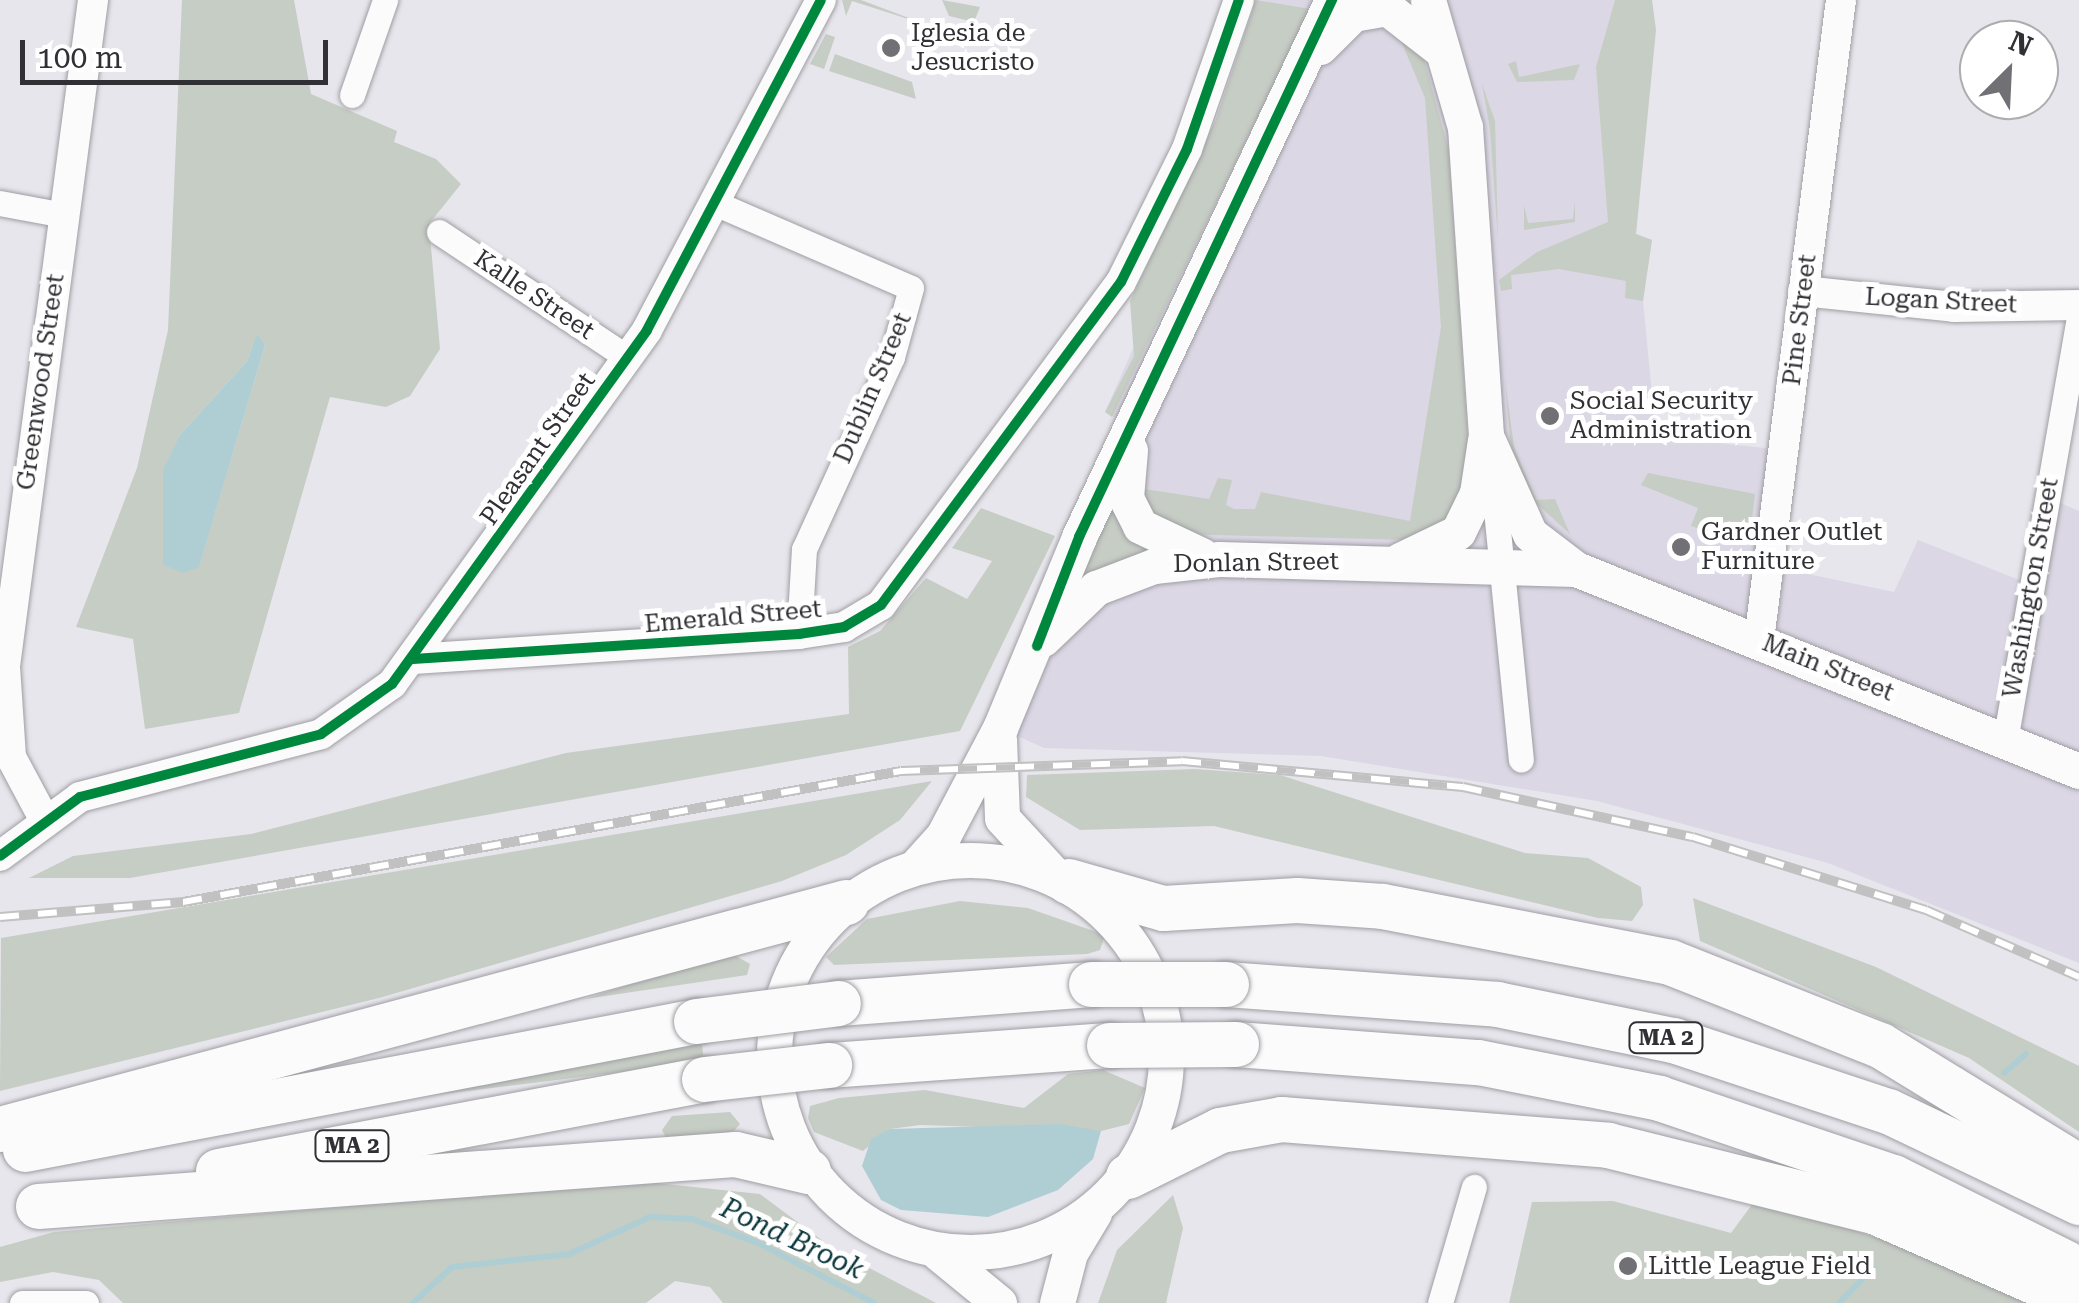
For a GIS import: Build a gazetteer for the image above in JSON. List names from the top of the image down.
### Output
{
  "streets": {
    "highway": ["MA 2"],
    "main road": ["Donlan Street", "Main Street"],
    "street": [
      "Kalle Street",
      "Logan Street",
      "Pine Street",
      "Greenwood Street",
      "Dublin Street",
      "Pleasant Street",
      "Washington Street",
      "Emerald Street"
    ]
  },
  "crossings": [
    ["Kalle Street", "Pleasant Street"],
    ["Logan Street", "Pine Street"],
    ["Pine Street", "Main Street"],
    ["Greenwood Street", "Pleasant Street"],
    ["Dublin Street", "Pleasant Street"],
    ["Dublin Street", "Emerald Street"],
    ["Pleasant Street", "Emerald Street"],
    ["Donlan Street", "Main Street"],
    ["Washington Street", "Main Street"]
  ],
  "water": ["Pond Brook"],
  "places": [
    "Iglesia de Jesucristo",
    "Social Security Administration",
    "Gardner Outlet Furniture",
    "Little League Field"
  ],
  "scale_bar": "100 m",
  "north": "top right"
}
